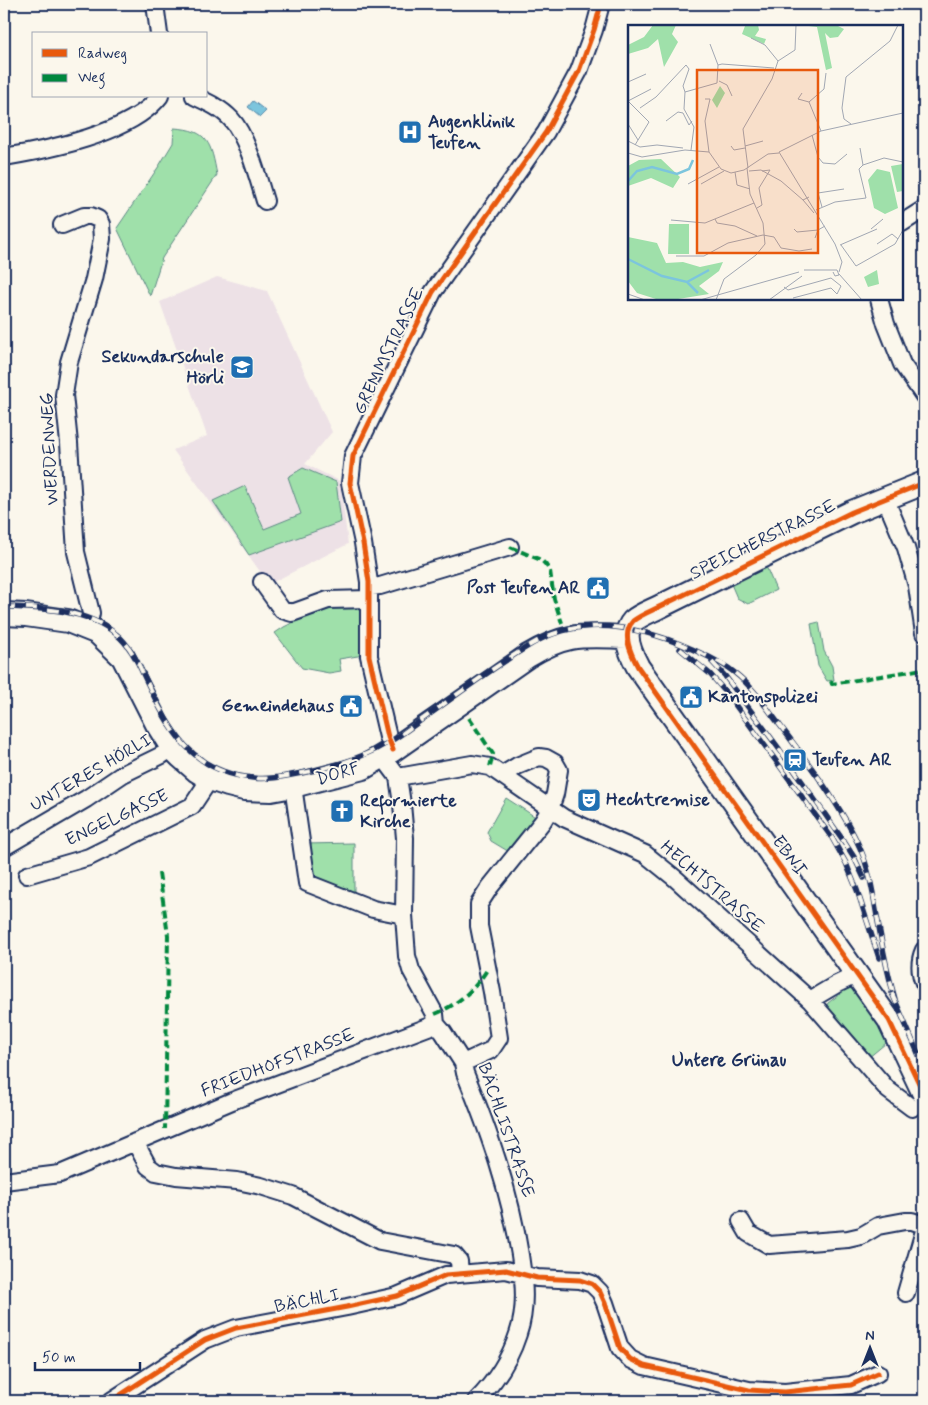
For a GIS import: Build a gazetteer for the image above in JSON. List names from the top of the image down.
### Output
{
  "streets": {
    "main road": ["SPEICHERSTRASSE", "DORF", "EBNI"],
    "street": [
      "GREMMSTRASSE",
      "WERDENWEG",
      "UNTERES HÖRLI",
      "ENGELGASSE",
      "HECHTSTRASSE",
      "FRIEDHOFSTRASSE",
      "BÄCHLISTRASSE",
      "BÄCHLI"
    ]
  },
  "crossings": [
    ["GREMMSTRASSE", "DORF"],
    ["GREMMSTRASSE", "BÄCHLISTRASSE"],
    ["WERDENWEG", "DORF"],
    ["SPEICHERSTRASSE", "DORF"],
    ["SPEICHERSTRASSE", "EBNI"],
    ["UNTERES HÖRLI", "DORF"],
    ["DORF", "ENGELGASSE"],
    ["DORF", "EBNI"],
    ["DORF", "BÄCHLISTRASSE"],
    ["EBNI", "HECHTSTRASSE"],
    ["HECHTSTRASSE", "BÄCHLISTRASSE"],
    ["FRIEDHOFSTRASSE", "BÄCHLISTRASSE"],
    ["BÄCHLISTRASSE", "BÄCHLI"]
  ],
  "districts": ["Untere Grünau"],
  "places": {
    "hospital": ["Augenklinik Teufen"],
    "school or university": ["Sekundarschule Hörli"],
    "public building": ["Post Teufen AR", "Kantonspolizei", "Gemeindehaus"],
    "station": ["Teufen AR"],
    "theatre": ["Hechtremise"],
    "church": ["Reformierte Kirche"]
  },
  "legend": ["Radweg", "Weg"],
  "scale_bar": "50 m",
  "north": "top"
}
